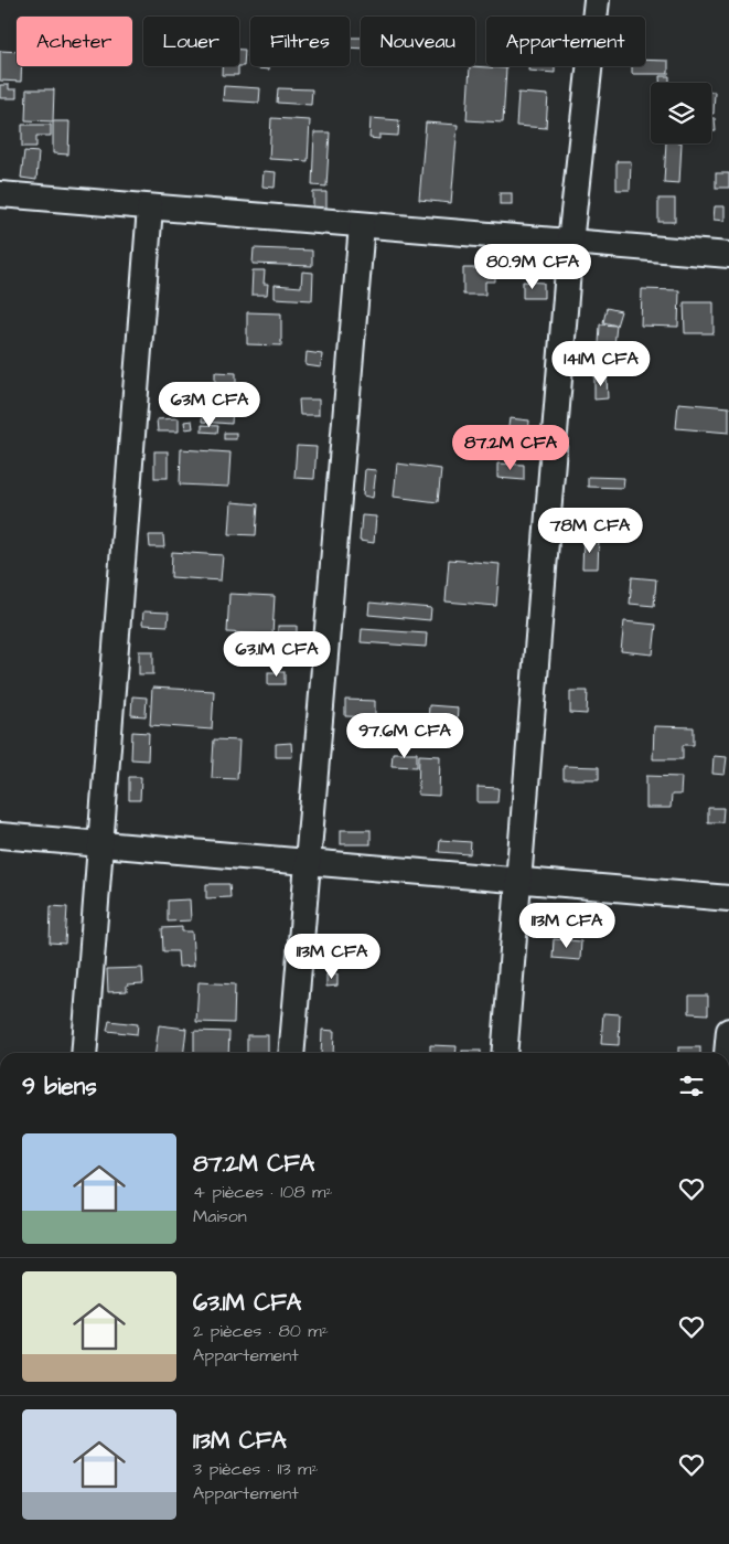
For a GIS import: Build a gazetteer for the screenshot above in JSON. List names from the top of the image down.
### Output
{
  "page": {
    "chip": [
      "Acheter",
      "Louer",
      "Filtres",
      "Nouveau",
      "Appartement"
    ],
    "price": [
      "80.9M CFA",
      "141M CFA",
      "63M CFA",
      "87.2M CFA",
      "78M CFA",
      "63.1M CFA",
      "97.6M CFA",
      "113M CFA",
      "113M CFA"
    ],
    "heading": "9 biens",
    "list": [
      {
        "name": "87.2M CFA",
        "note": "4 pièces · 108 m² · Maison"
      },
      {
        "name": "63.1M CFA",
        "note": "2 pièces · 80 m² · Appartement"
      },
      {
        "name": "113M CFA",
        "note": "3 pièces · 113 m² · Appartement"
      }
    ]
  }
}
